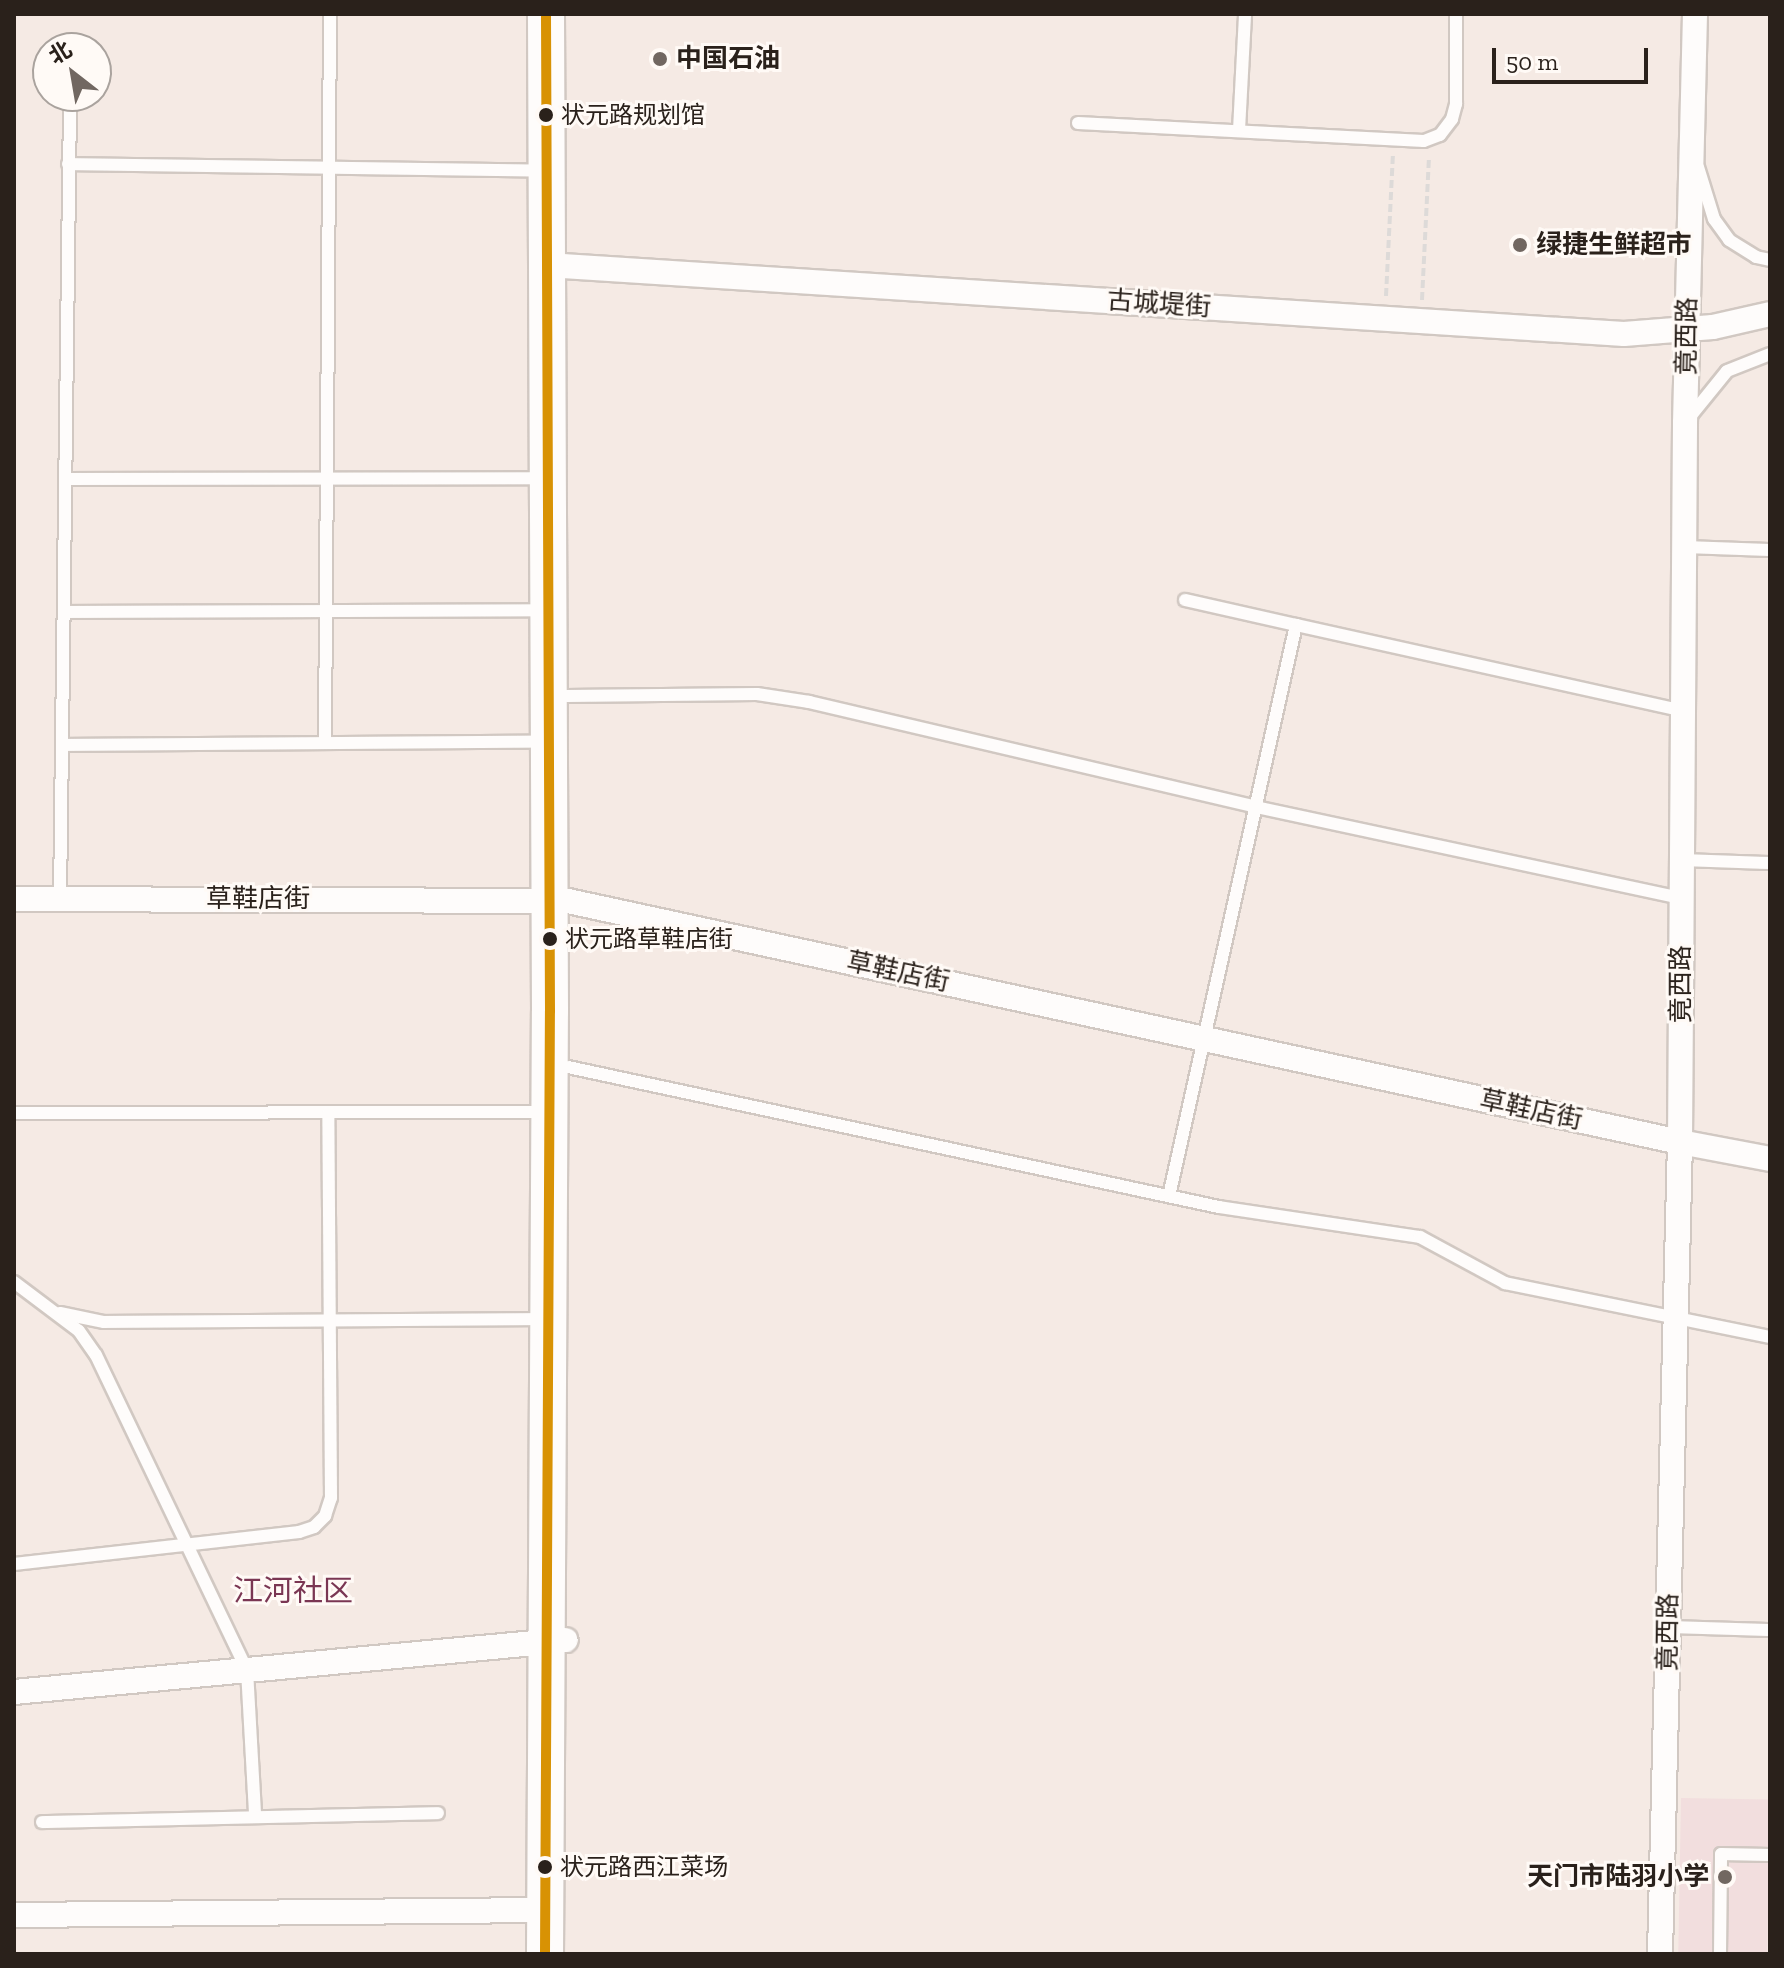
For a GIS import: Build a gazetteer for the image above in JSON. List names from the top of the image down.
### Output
{
  "streets": {
    "street": ["古城堤街", "竟西路", "草鞋店街"]
  },
  "crossings": [
    ["古城堤街", "竟西路"],
    ["竟西路", "草鞋店街"]
  ],
  "districts": ["江河社区"],
  "places": [
    "中国石油",
    "状元路规划馆",
    "绿捷生鲜超市",
    "状元路草鞋店街",
    "状元路西江菜场",
    "天门市陆羽小学"
  ],
  "scale_bar": "50 m",
  "north": "top left"
}
